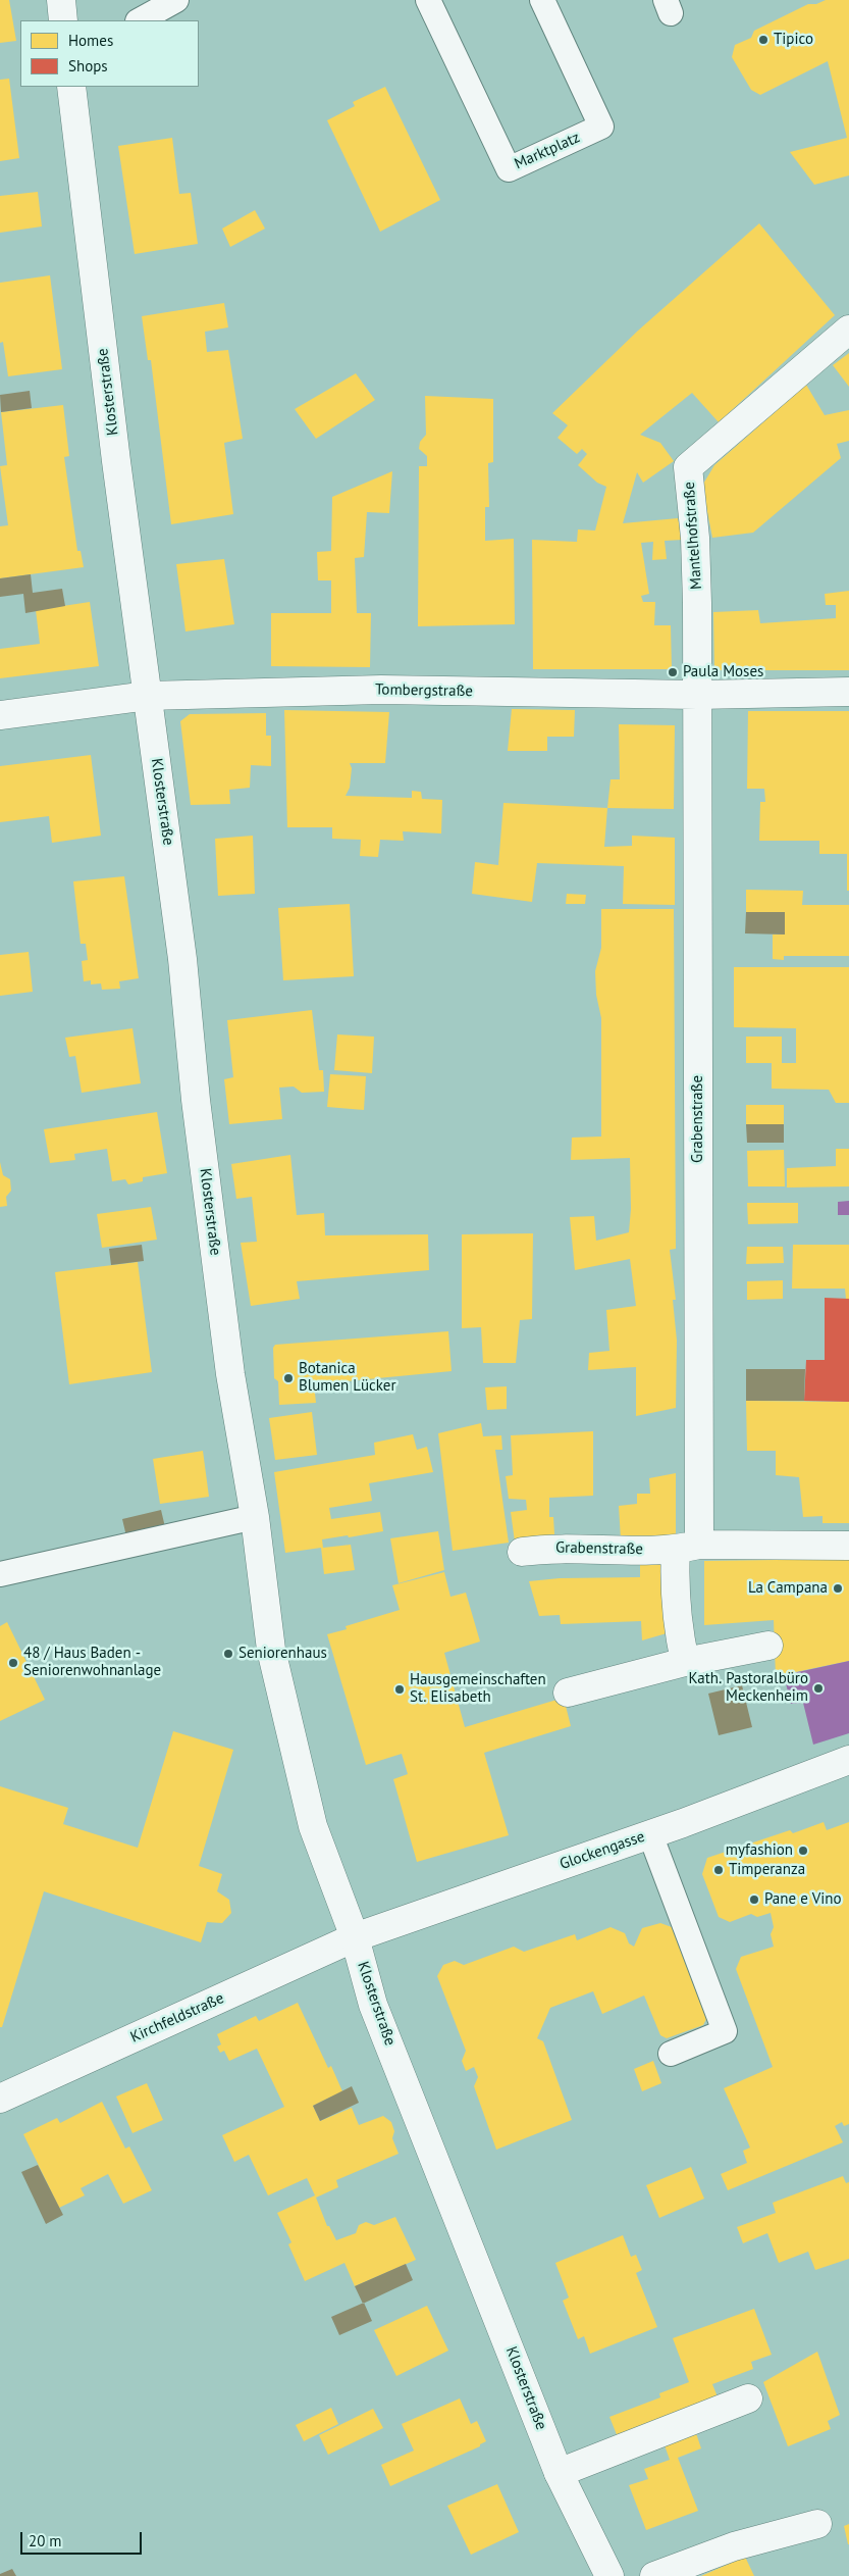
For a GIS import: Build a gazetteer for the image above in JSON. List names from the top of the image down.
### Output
{
  "streets": {
    "street": [
      "Klosterstraße",
      "Mantelhofstraße",
      "Tombergstraße",
      "Grabenstraße",
      "Glockengasse",
      "Kirchfeldstraße"
    ],
    "lane": ["Marktplatz"]
  },
  "crossings": [
    ["Klosterstraße", "Tombergstraße"],
    ["Klosterstraße", "Glockengasse"],
    ["Klosterstraße", "Kirchfeldstraße"],
    ["Mantelhofstraße", "Tombergstraße"],
    ["Mantelhofstraße", "Grabenstraße"],
    ["Tombergstraße", "Grabenstraße"],
    ["Glockengasse", "Kirchfeldstraße"]
  ],
  "places": [
    "Tipico",
    "Paula Moses",
    "Botanica Blumen Lücker",
    "La Campana",
    "Seniorenhaus",
    "48 / Haus Baden - Seniorenwohnanlage",
    "Kath. Pastoralbüro Meckenheim",
    "Hausgemeinschaften St. Elisabeth",
    "myfashion",
    "Timperanza",
    "Pane e Vino"
  ],
  "legend": ["Homes", "Shops"],
  "scale_bar": "20 m"
}
